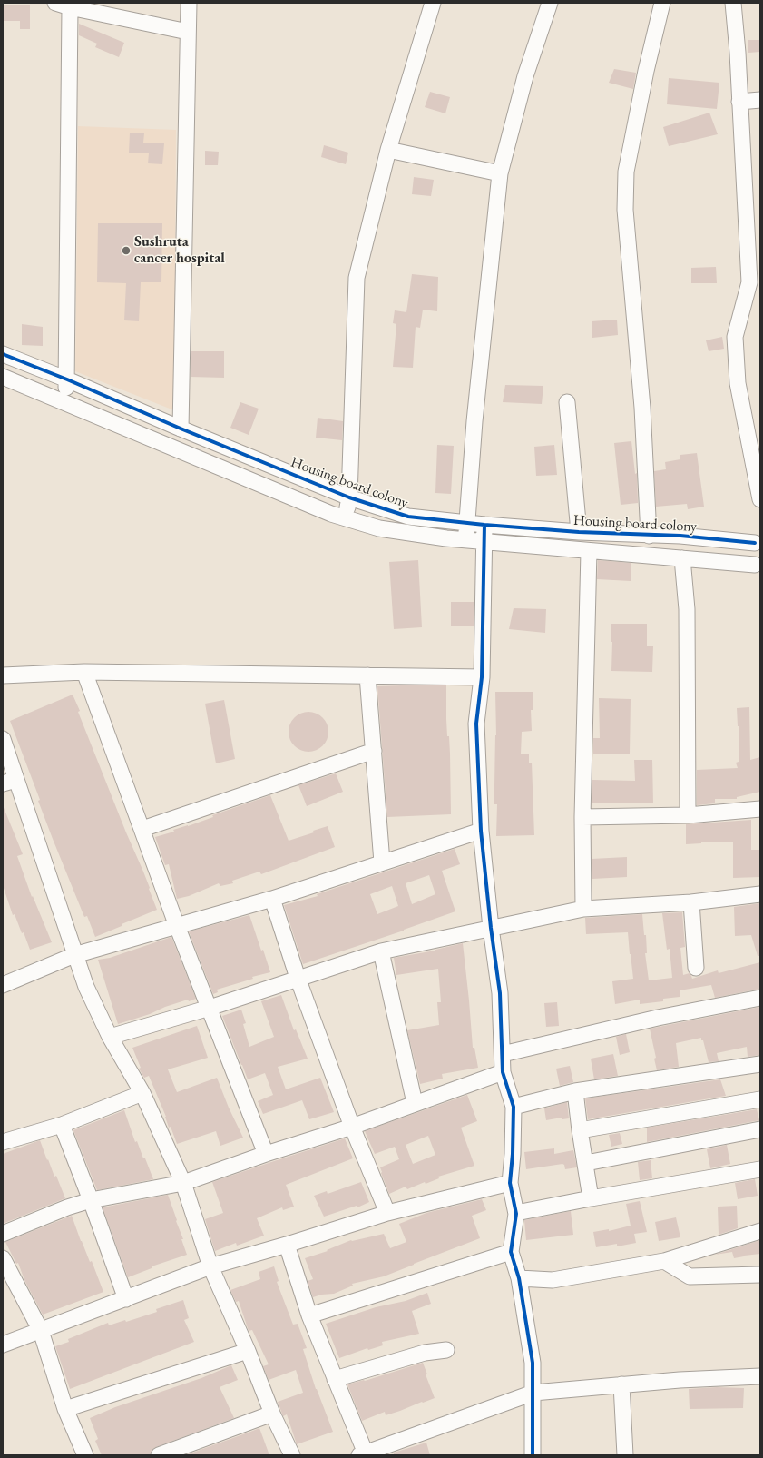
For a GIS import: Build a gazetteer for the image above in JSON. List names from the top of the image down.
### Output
{
  "streets": {
    "street": ["Housing board colony"]
  },
  "places": ["Sushruta cancer hospital"]
}
